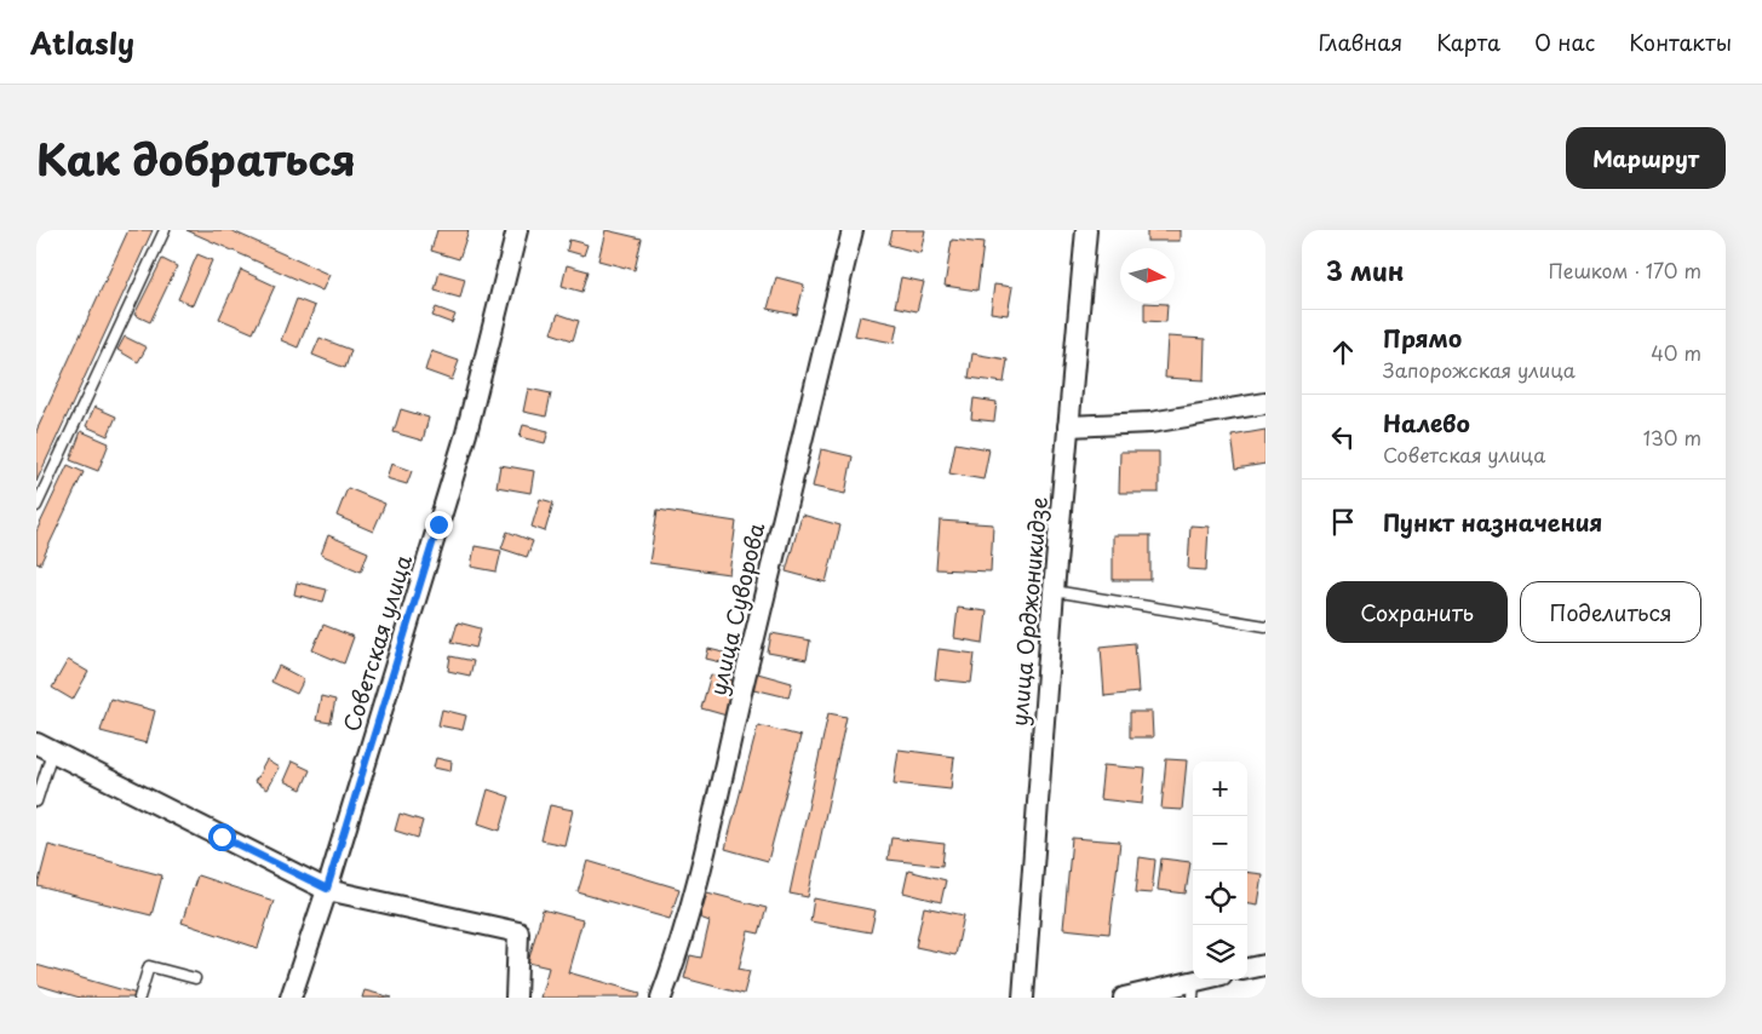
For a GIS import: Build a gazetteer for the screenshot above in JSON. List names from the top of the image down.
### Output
{
  "streets": {
    "street": ["улица Суворова", "улица Орджоникидзе", "Советская улица"]
  },
  "north": "right",
  "page": {
    "header": "Atlasly",
    "nav": [
      "Главная",
      "Карта",
      "О нас",
      "Контакты"
    ],
    "title": "Как добраться",
    "buttons": [
      "Маршрут",
      ["Сохранить", "Поделиться"]
    ],
    "heading": ["3 мин", "Пешком · 170 m"],
    "list": [
      ["Прямо", "Запорожская улица", "40 m"],
      ["Налево", "Советская улица", "130 m"],
      "Пункт назначения"
    ],
    "map_buttons": ["+", "−"]
  }
}
